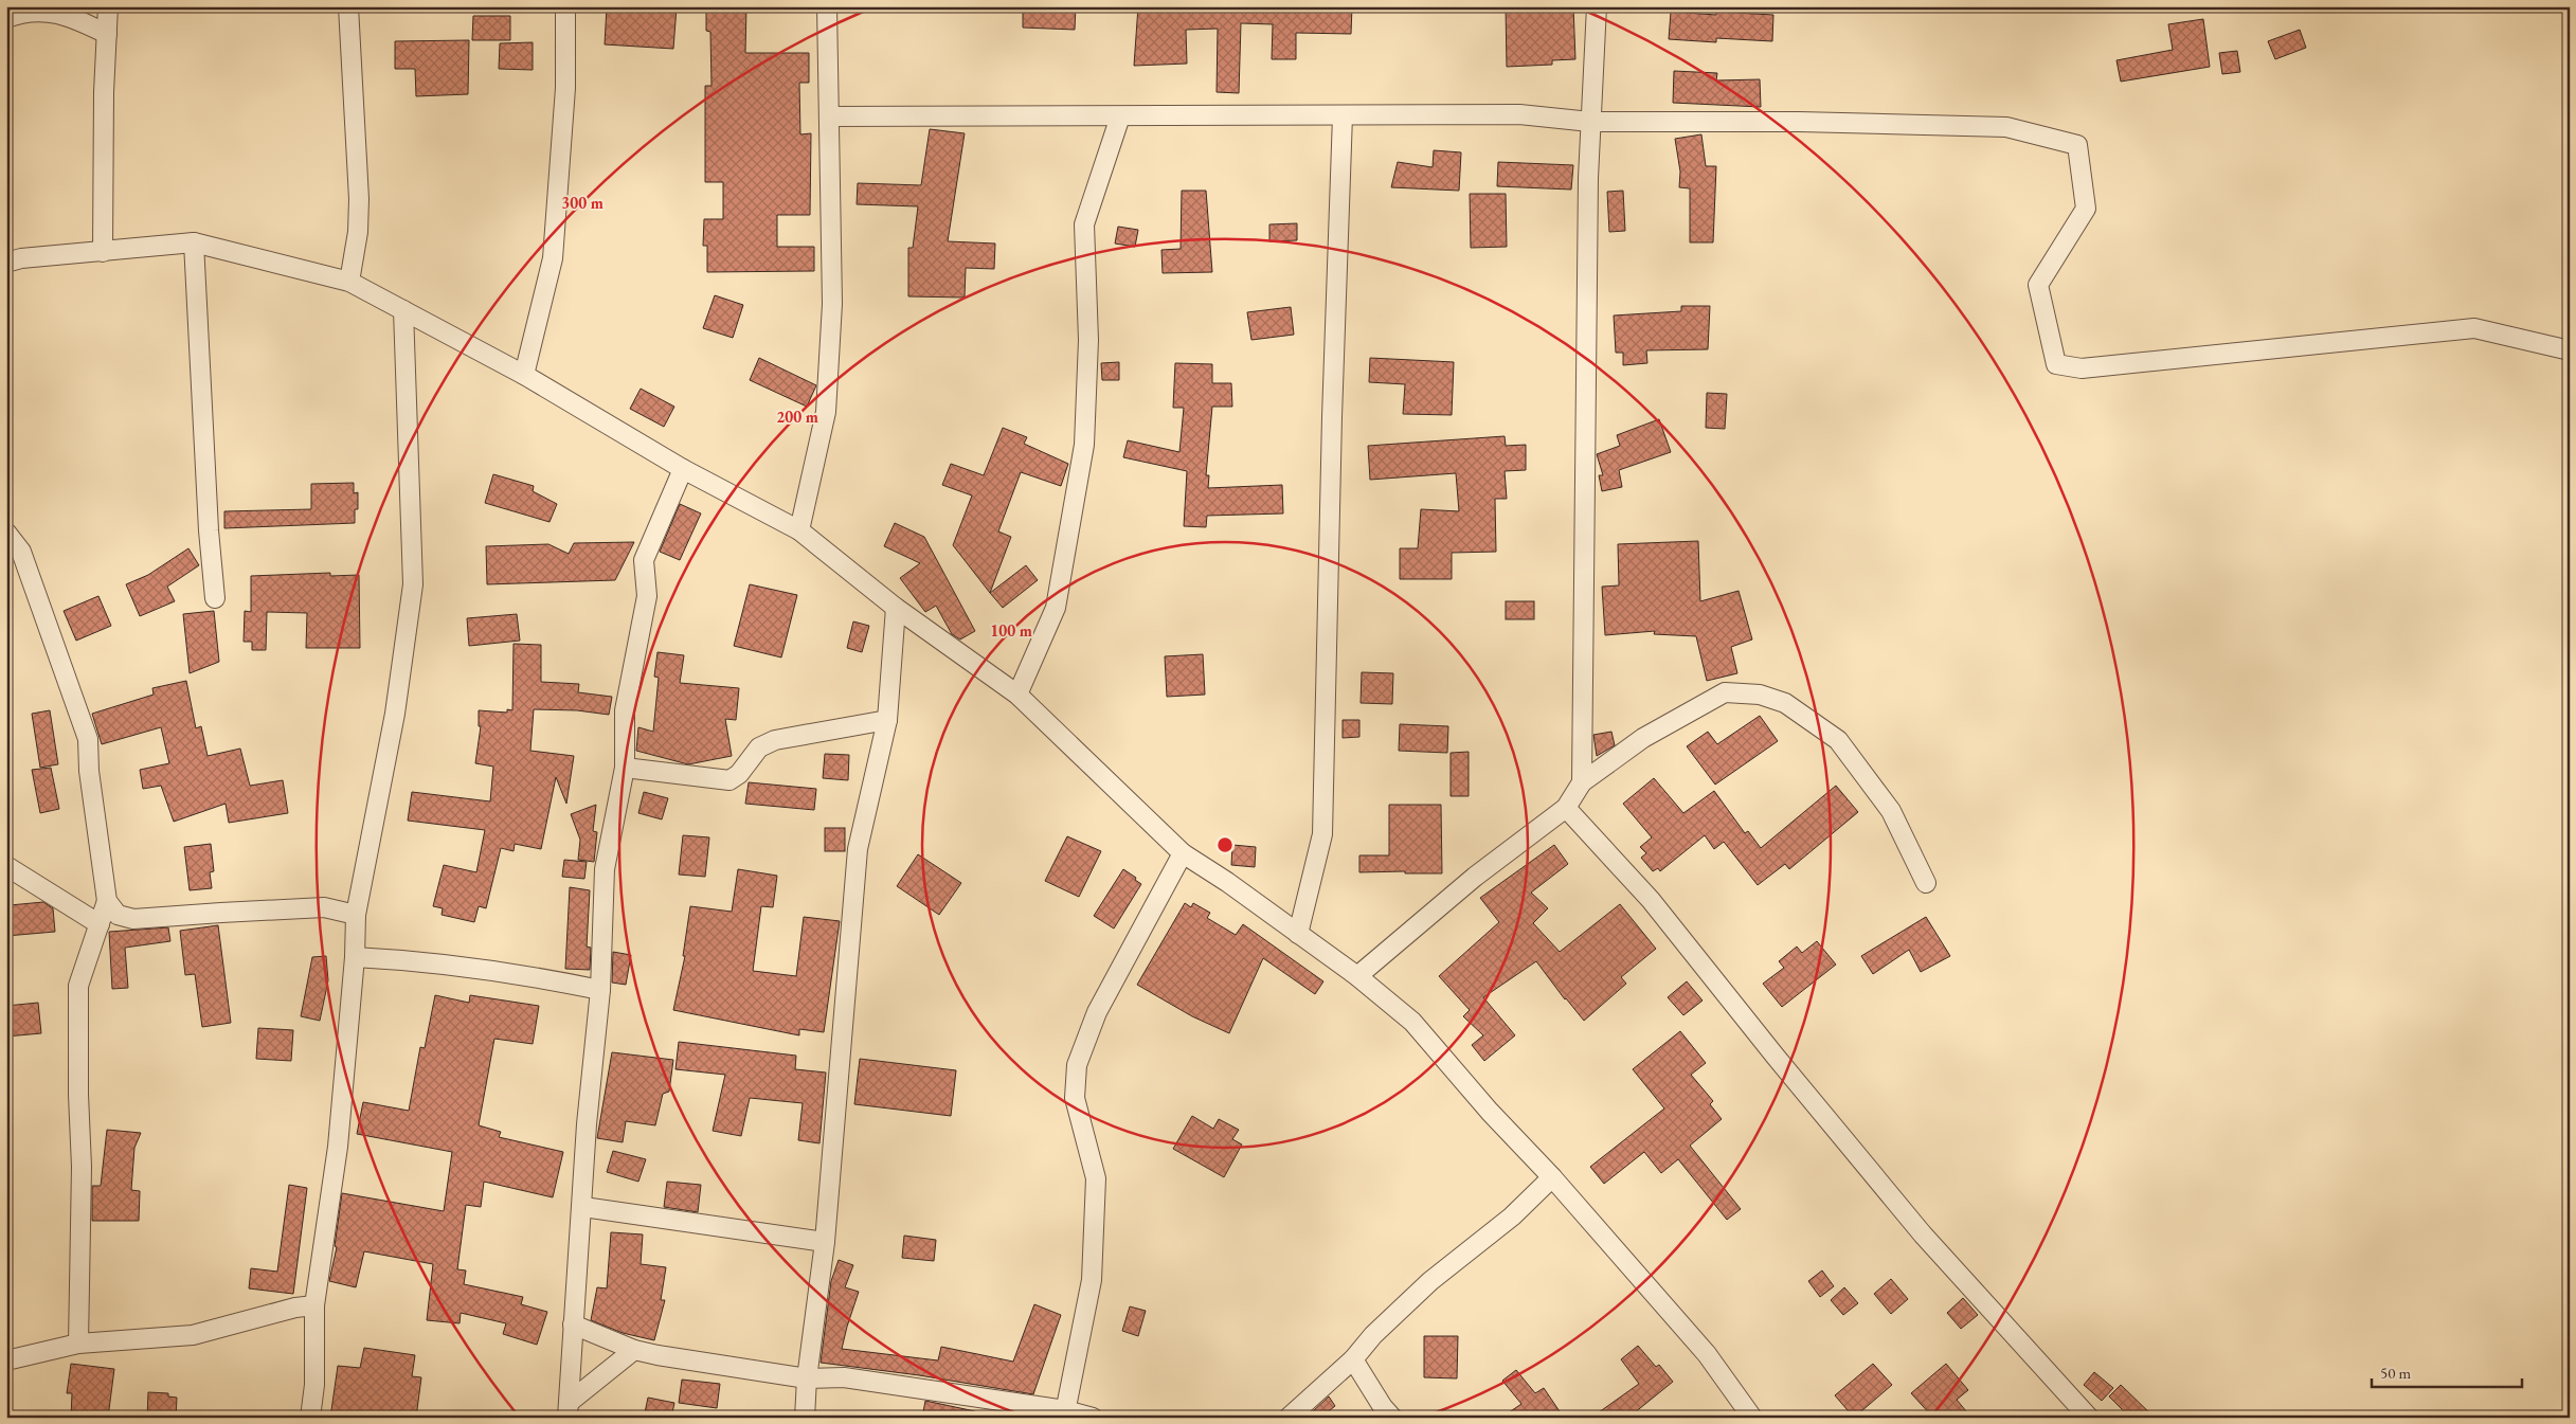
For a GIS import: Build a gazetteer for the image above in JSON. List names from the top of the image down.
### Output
{
  "scale_bar": "50 m",
  "rings": ["300 m", "200 m", "100 m"]
}
